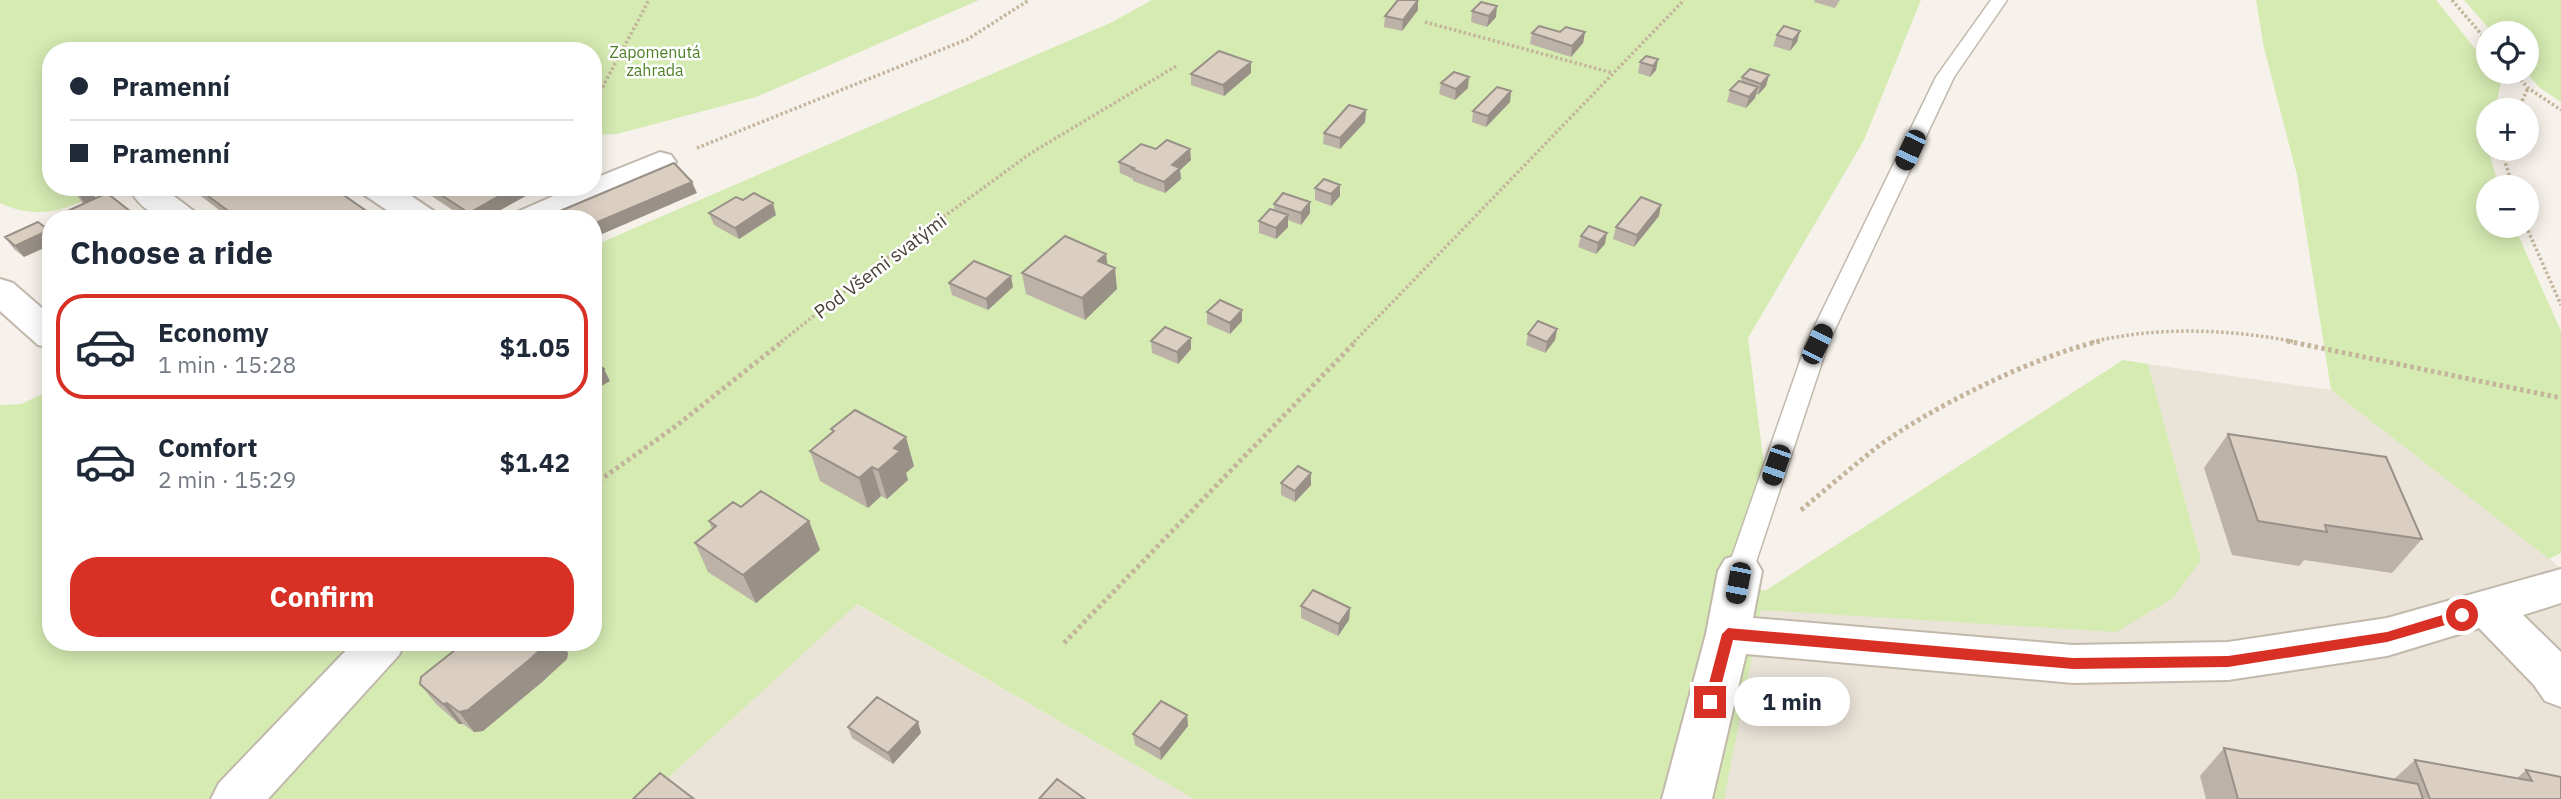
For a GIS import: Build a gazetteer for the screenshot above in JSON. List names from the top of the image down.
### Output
{
  "streets": {
    "path": ["Pod Všemi svatými"]
  },
  "parks": ["Zapomenutá zahrada"],
  "page": {
    "map_buttons": ["+", "−"],
    "banner": ["Pramenní", "Pramenní"],
    "heading": "Choose a ride",
    "list": [
      {
        "name": "Economy",
        "note": "1 min · 15:28",
        "value": "$1.05"
      },
      {
        "name": "Comfort",
        "note": "2 min · 15:29",
        "value": "$1.42"
      }
    ],
    "buttons": "Confirm",
    "bubble": "1 min"
  }
}
